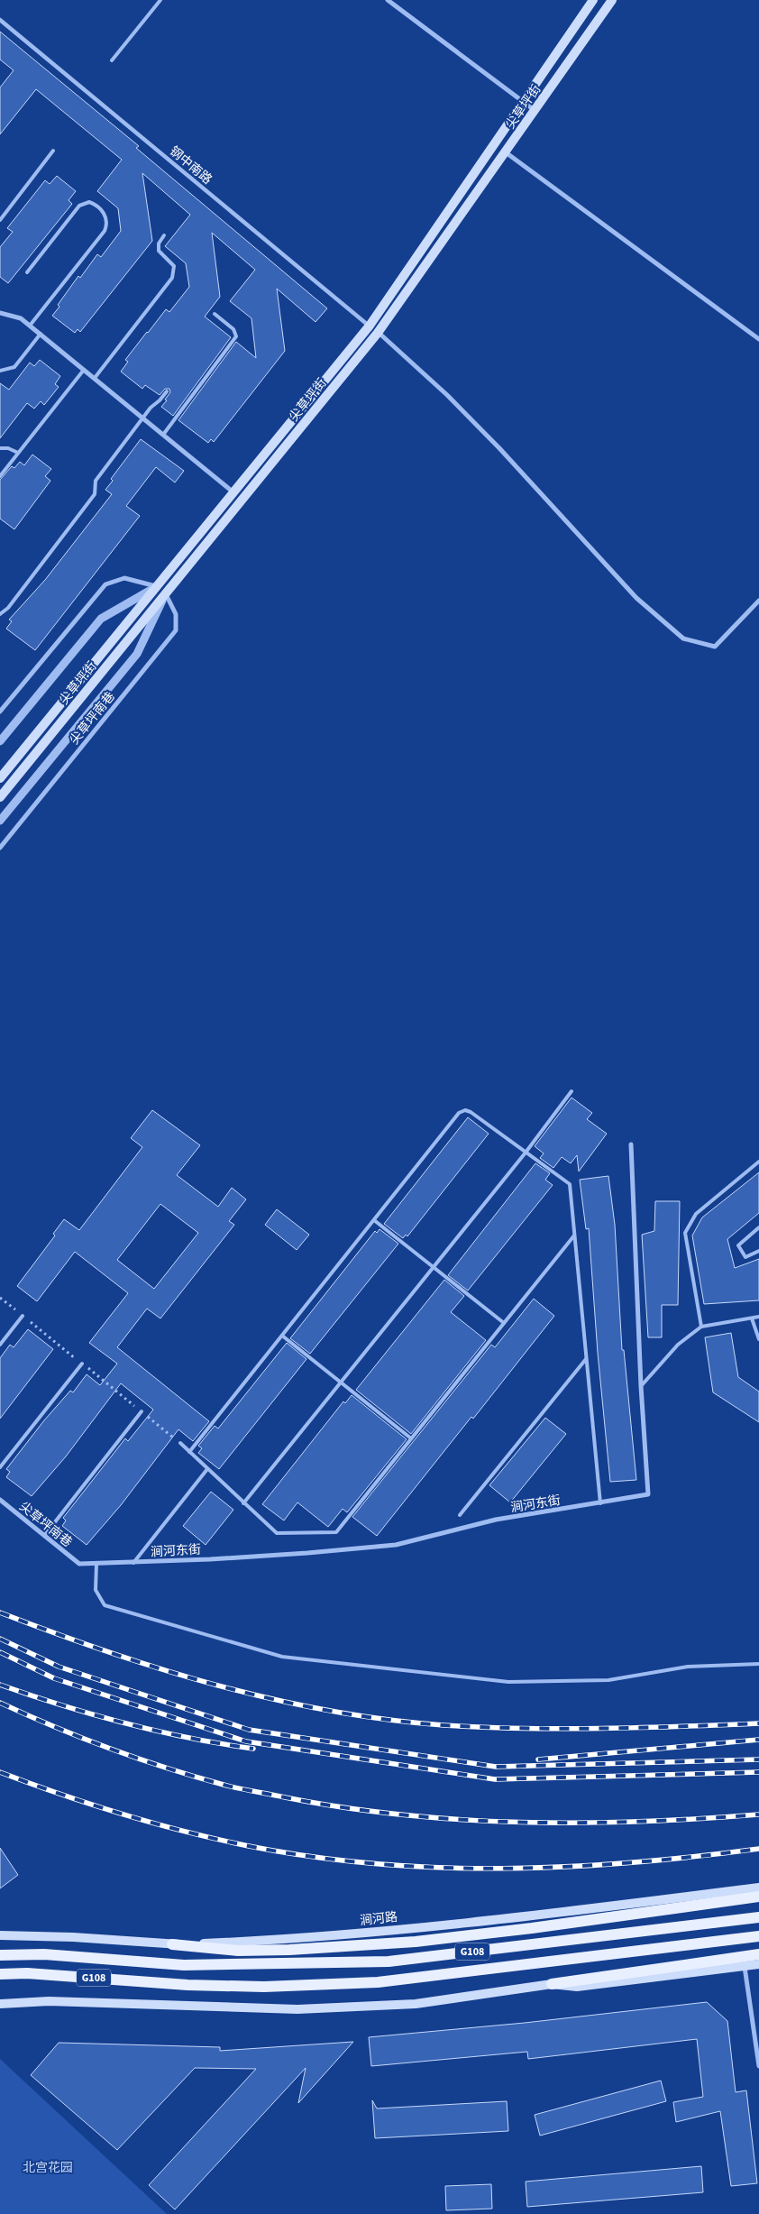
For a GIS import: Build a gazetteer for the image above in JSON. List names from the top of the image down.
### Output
{
  "streets": {
    "main road": ["尖草坪街", "涧河路", "G108"],
    "street": ["钢中南路", "尖草坪南巷", "涧河东街"]
  },
  "crossings": [
    ["尖草坪街", "钢中南路"],
    ["尖草坪街", "尖草坪南巷"],
    ["尖草坪南巷", "涧河东街"]
  ],
  "parks": ["北宫花园"]
}
